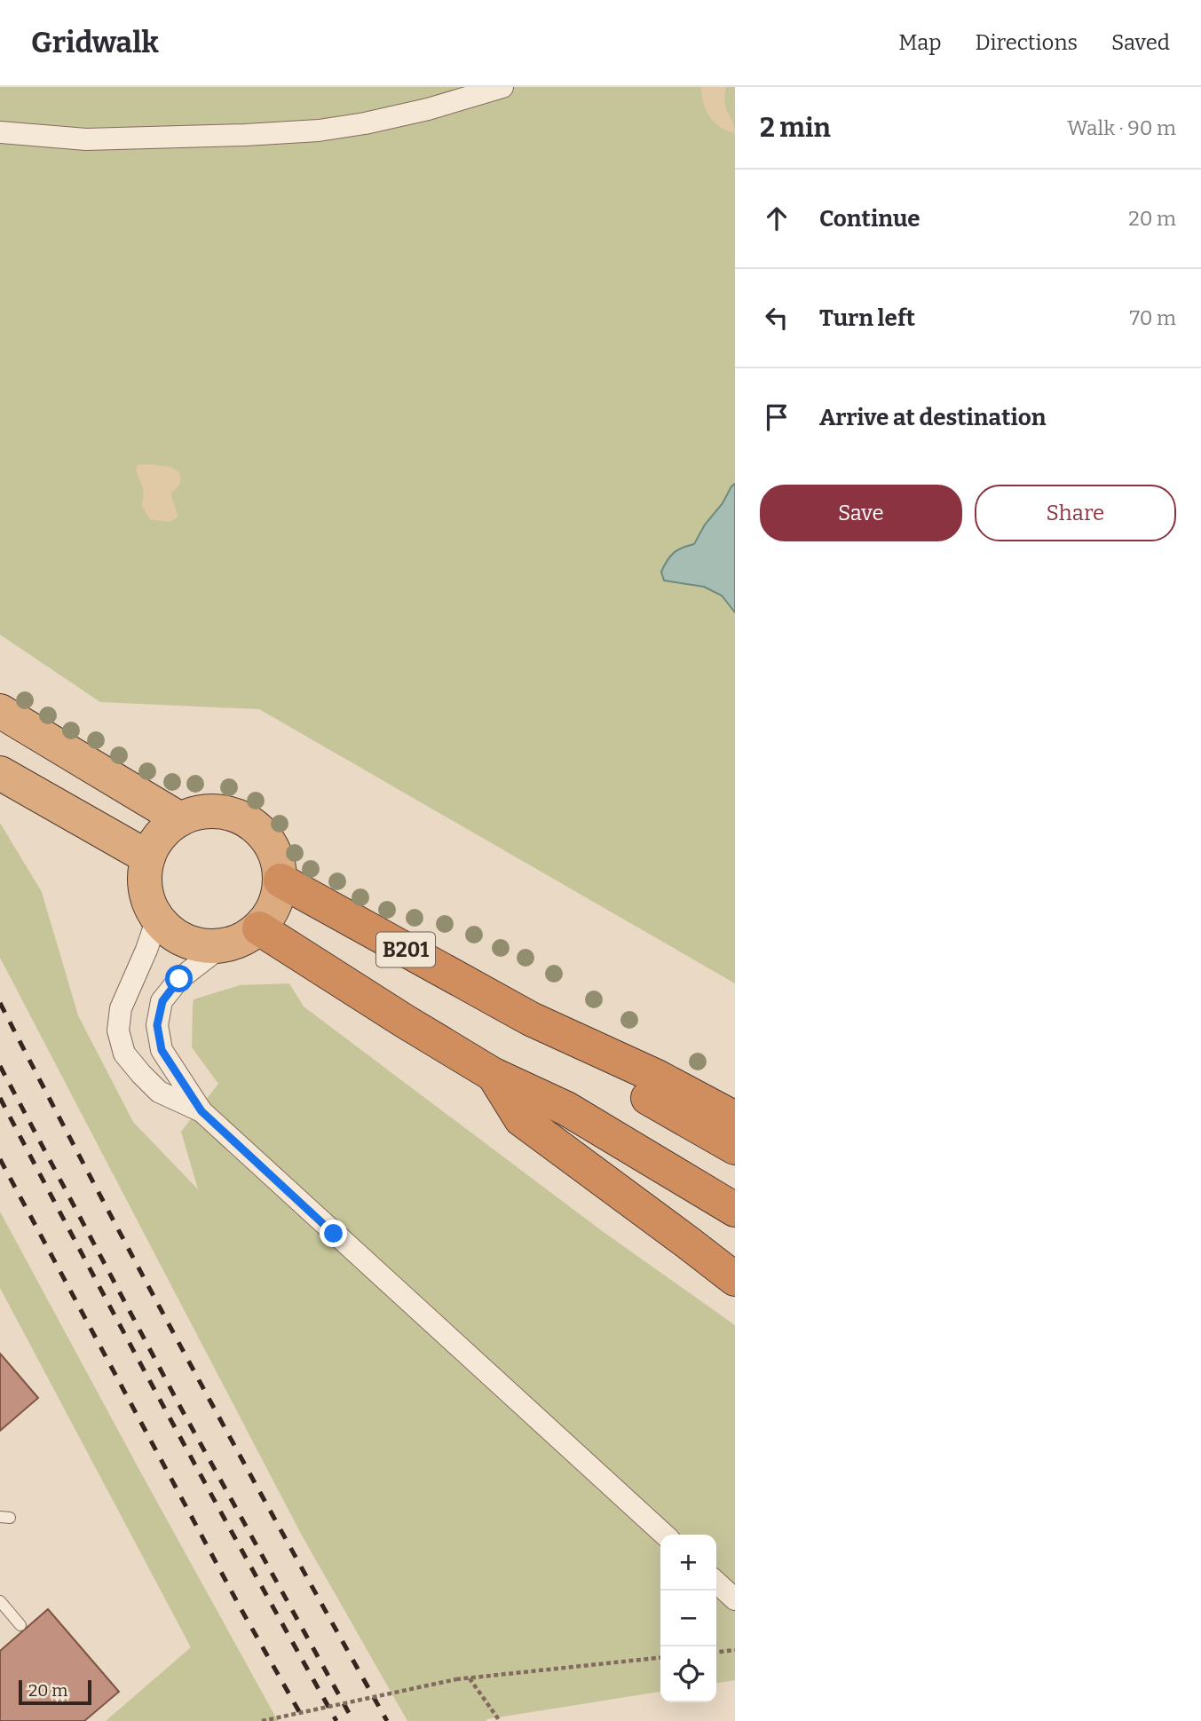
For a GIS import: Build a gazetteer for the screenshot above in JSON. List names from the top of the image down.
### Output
{
  "streets": {
    "highway": ["B201"]
  },
  "scale_bar": "20 m",
  "page": {
    "header": "Gridwalk",
    "nav": ["Map", "Directions", "Saved"],
    "heading": ["2 min", "Walk · 90 m"],
    "list": [
      ["Continue", "20 m"],
      ["Turn left", "70 m"],
      "Arrive at destination"
    ],
    "buttons": ["Save", "Share"],
    "map_buttons": ["+", "−"],
    "scale": "20 m"
  }
}
